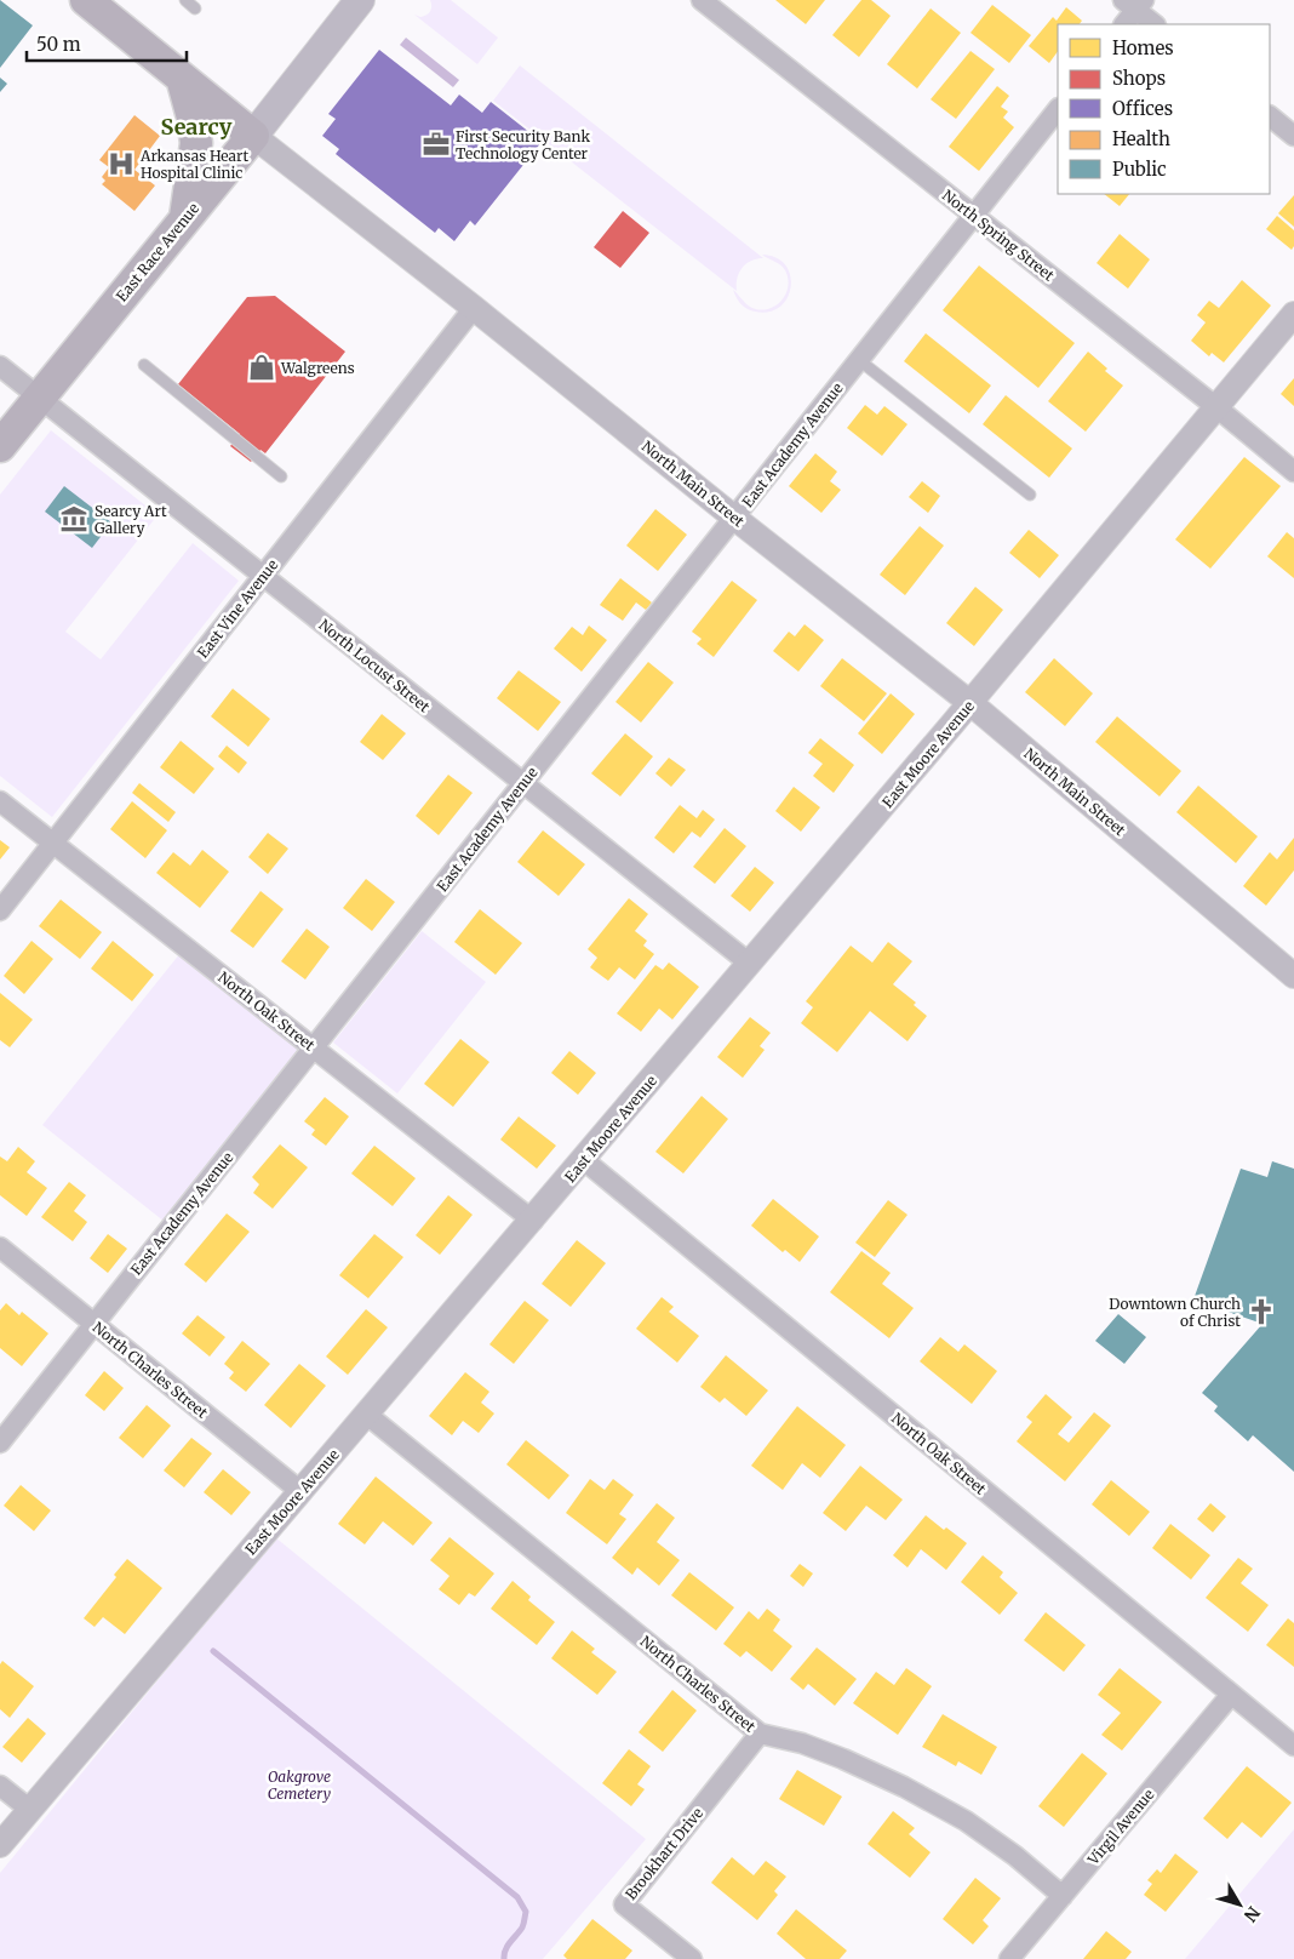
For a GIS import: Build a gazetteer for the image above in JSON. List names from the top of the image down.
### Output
{
  "streets": {
    "main road": ["East Race Avenue", "North Main Street"],
    "street": [
      "North Spring Street",
      "East Academy Avenue",
      "East Vine Avenue",
      "North Locust Street",
      "East Moore Avenue",
      "North Oak Street",
      "North Charles Street",
      "Virgil Avenue",
      "Brookhart Drive"
    ]
  },
  "crossings": [
    ["North Spring Street", "East Academy Avenue"],
    ["North Spring Street", "East Moore Avenue"],
    ["East Race Avenue", "North Main Street"],
    ["East Race Avenue", "North Locust Street"],
    ["East Academy Avenue", "North Main Street"],
    ["East Academy Avenue", "North Locust Street"],
    ["East Academy Avenue", "North Oak Street"],
    ["East Academy Avenue", "North Charles Street"],
    ["North Main Street", "East Vine Avenue"],
    ["North Main Street", "East Moore Avenue"],
    ["East Vine Avenue", "North Locust Street"],
    ["East Vine Avenue", "North Oak Street"],
    ["North Locust Street", "East Moore Avenue"],
    ["East Moore Avenue", "North Oak Street"],
    ["East Moore Avenue", "North Charles Street"],
    ["North Oak Street", "Virgil Avenue"],
    ["North Charles Street", "Virgil Avenue"],
    ["North Charles Street", "Brookhart Drive"]
  ],
  "districts": ["Searcy"],
  "parks": ["Oakgrove Cemetery"],
  "places": {
    "office": ["First Security Bank Technology Center"],
    "hospital": ["Arkansas Heart Hospital Clinic"],
    "shop": ["Walgreens"],
    "museum": ["Searcy Art Gallery"],
    "church": ["Downtown Church of Christ"]
  },
  "legend": [
    "Homes",
    "Shops",
    "Offices",
    "Health",
    "Public"
  ],
  "scale_bar": "50 m",
  "north": "bottom right"
}
